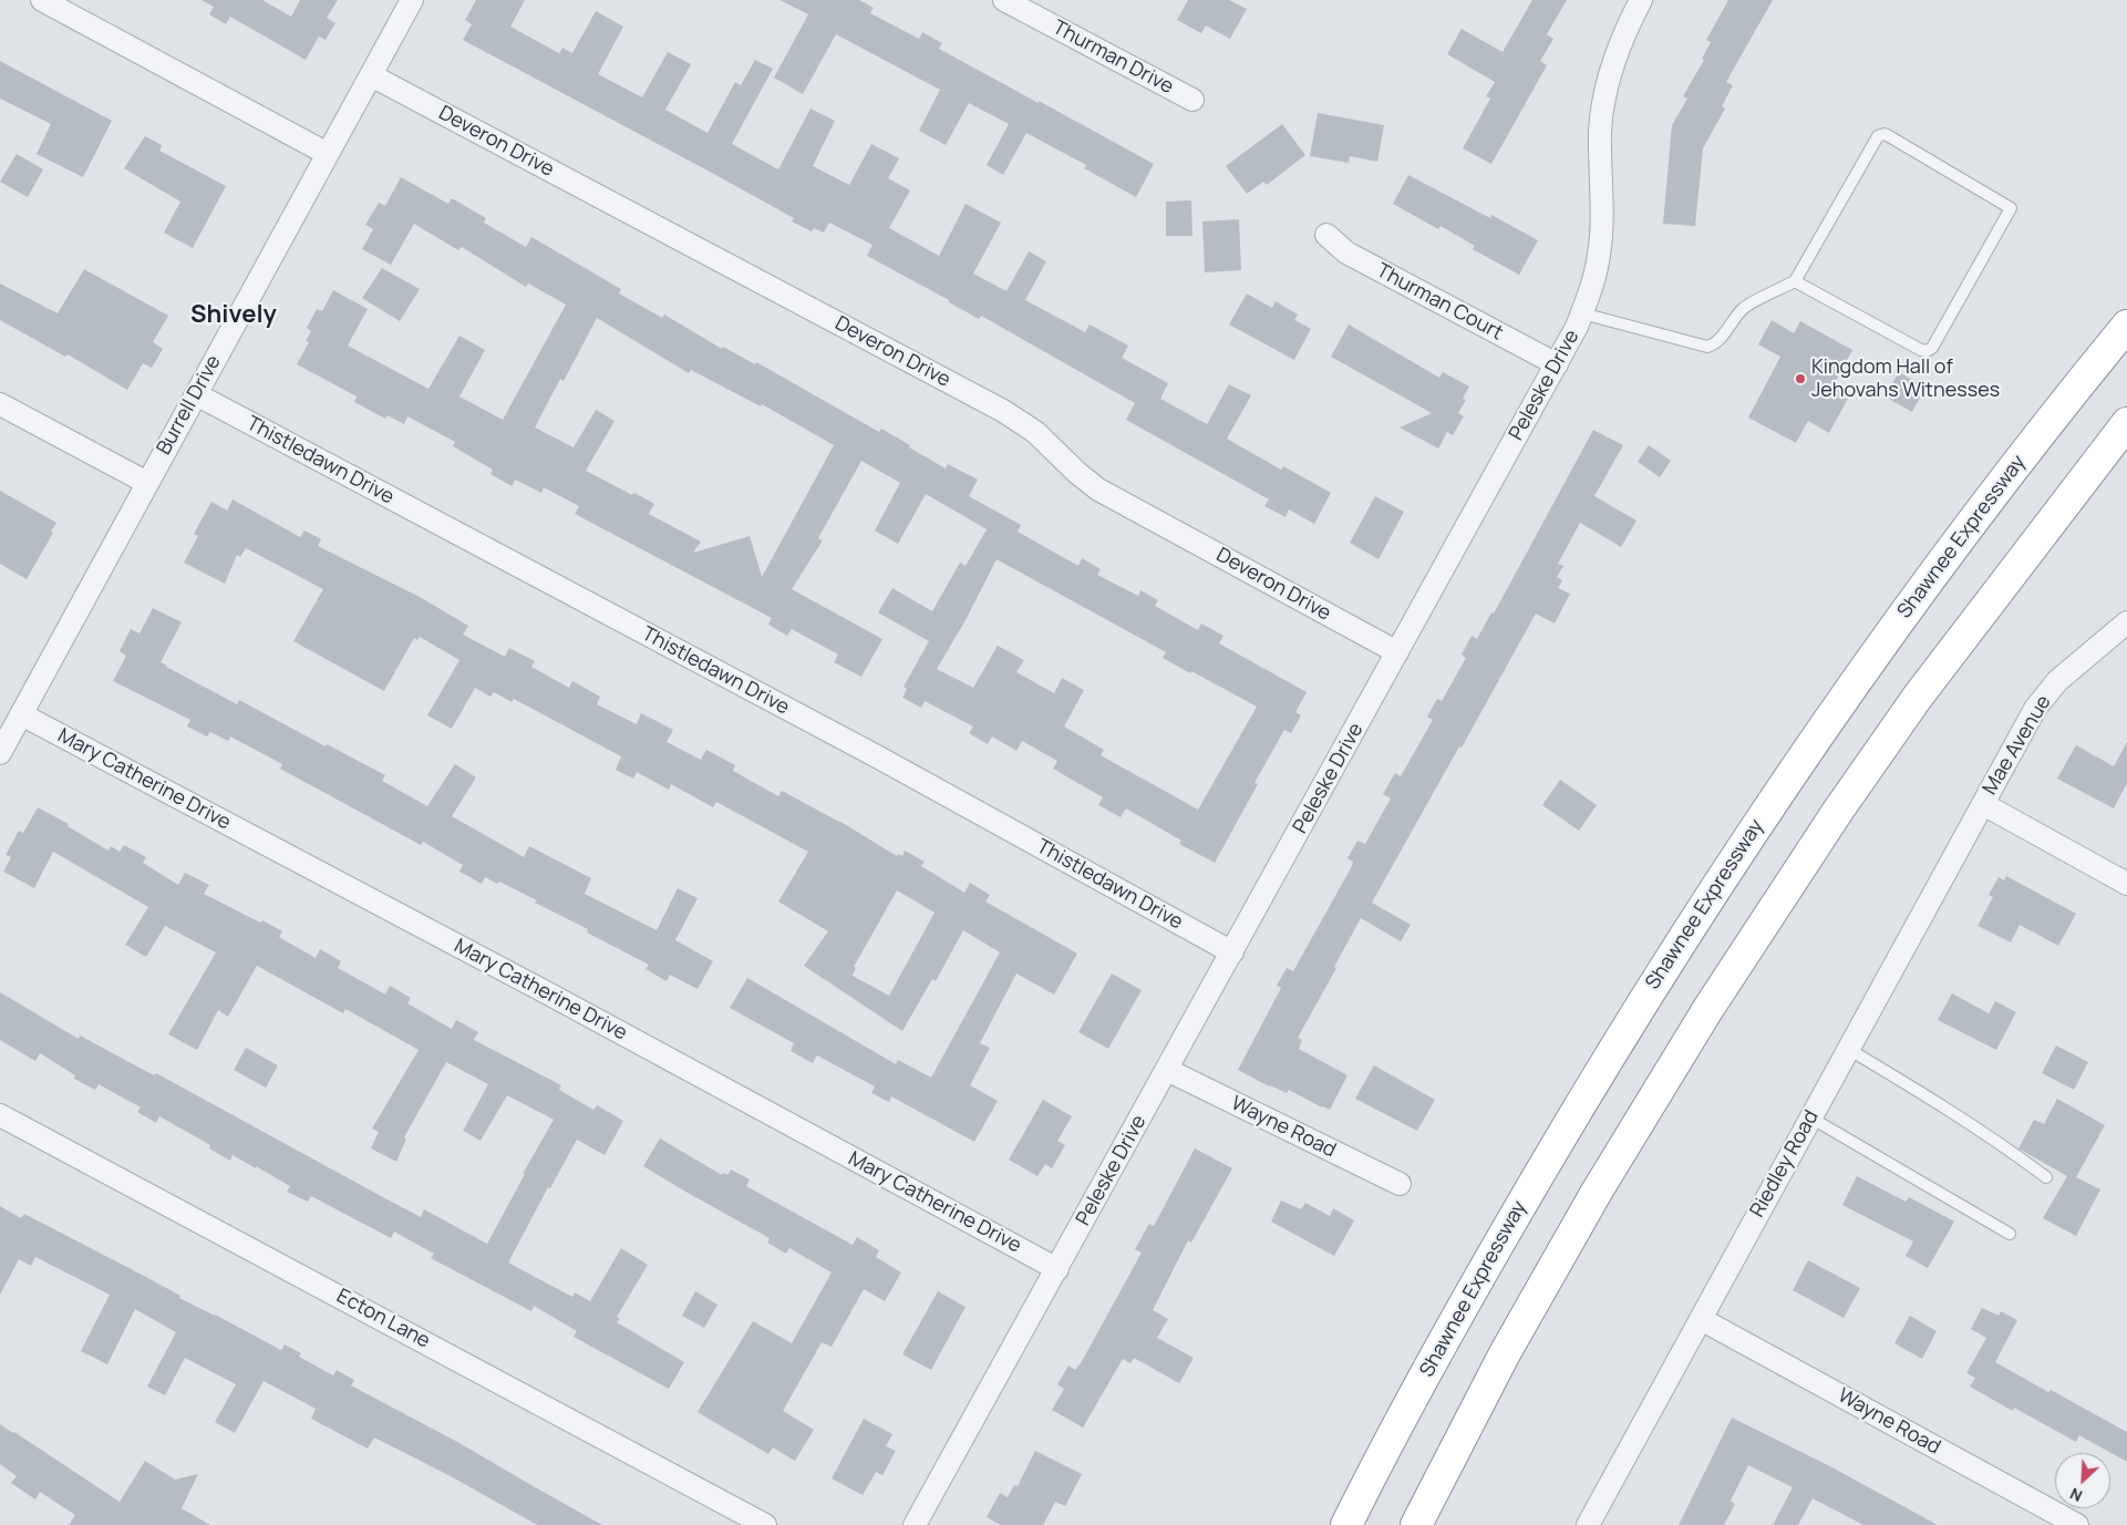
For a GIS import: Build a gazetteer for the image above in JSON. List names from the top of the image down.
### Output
{
  "streets": {
    "highway": ["Shawnee Expressway"],
    "street": [
      "Thurman Drive",
      "Deveron Drive",
      "Thurman Court",
      "Peleske Drive",
      "Burrell Drive",
      "Thistledawn Drive",
      "Mae Avenue",
      "Mary Catherine Drive",
      "Wayne Road",
      "Riedley Road",
      "Ecton Lane"
    ]
  },
  "crossings": [
    ["Deveron Drive", "Peleske Drive"],
    ["Deveron Drive", "Burrell Drive"],
    ["Thurman Court", "Peleske Drive"],
    ["Peleske Drive", "Thistledawn Drive"],
    ["Peleske Drive", "Mary Catherine Drive"],
    ["Peleske Drive", "Wayne Road"],
    ["Burrell Drive", "Thistledawn Drive"],
    ["Burrell Drive", "Mary Catherine Drive"],
    ["Mae Avenue", "Riedley Road"],
    ["Wayne Road", "Riedley Road"]
  ],
  "districts": ["Shively"],
  "places": ["Kingdom Hall of Jehovahs Witnesses"],
  "north": "bottom left"
}
